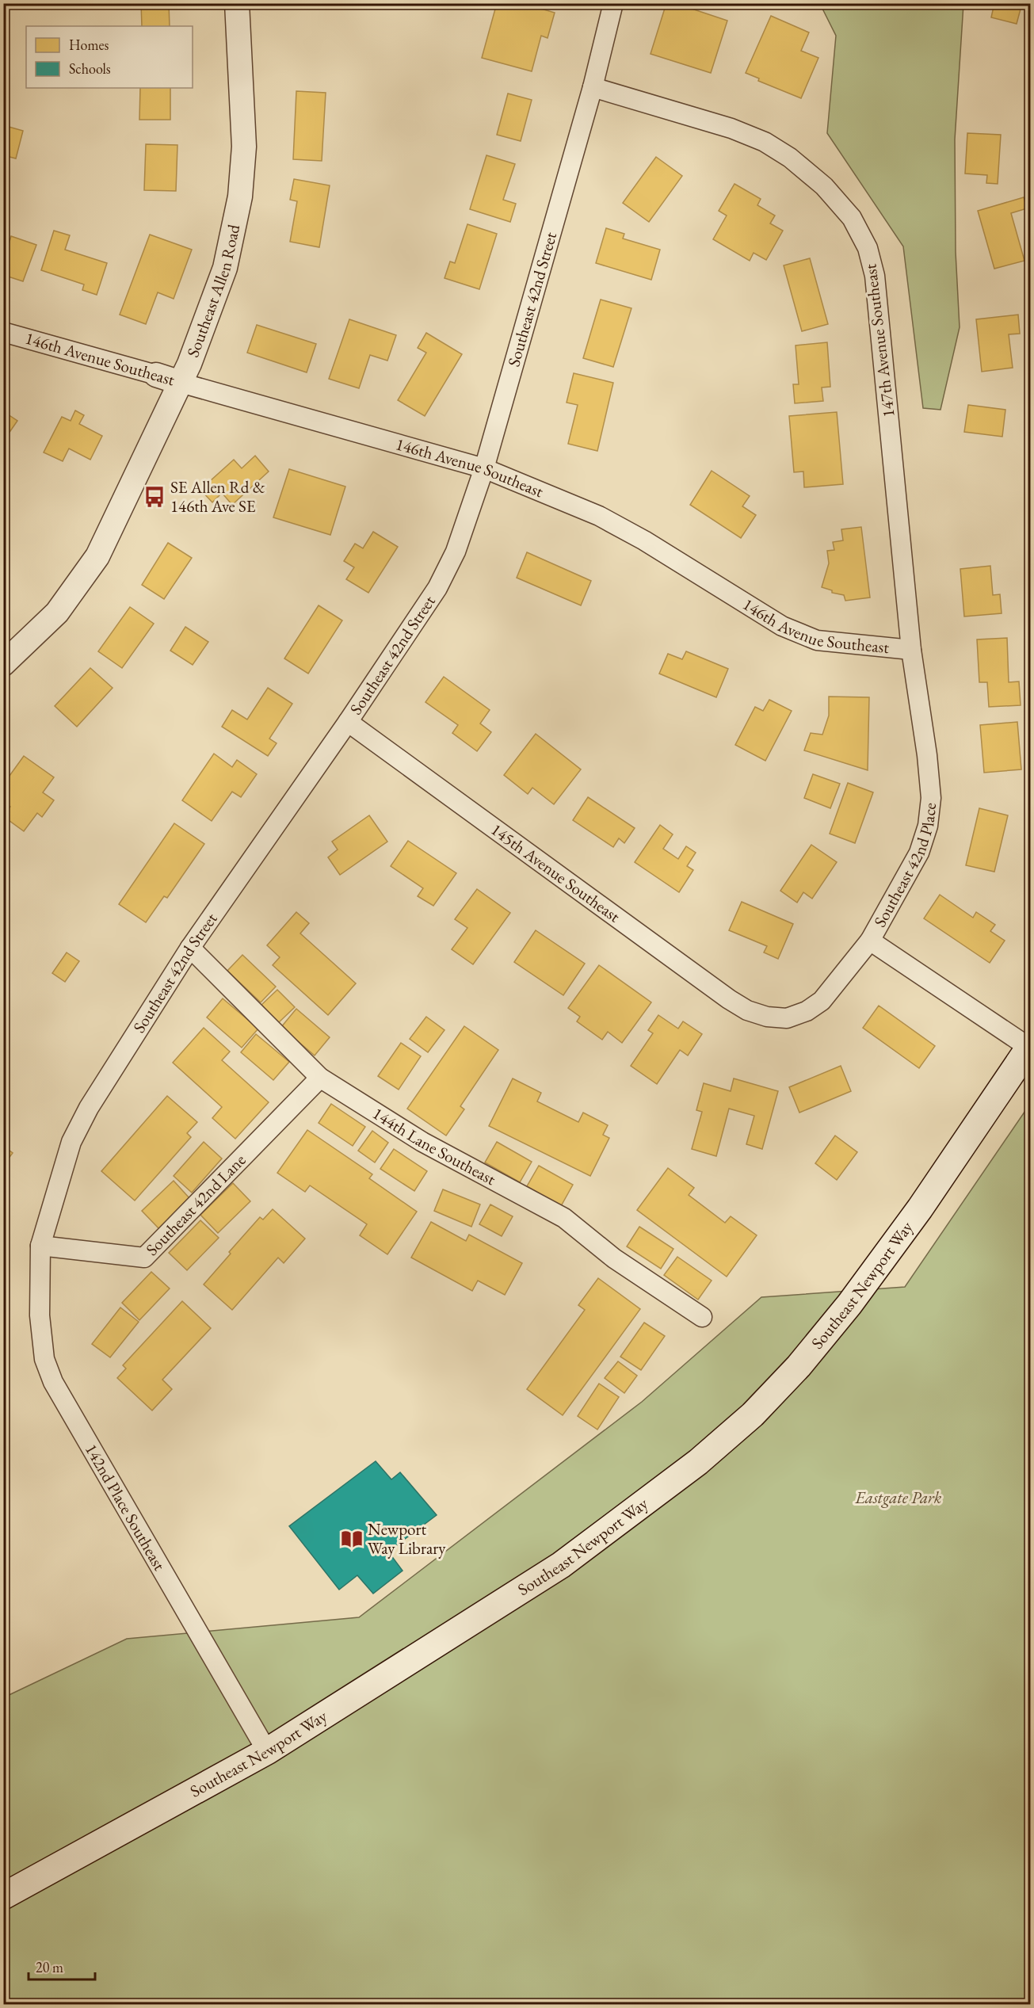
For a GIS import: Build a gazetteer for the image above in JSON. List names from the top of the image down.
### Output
{
  "streets": {
    "main road": ["Southeast Newport Way"],
    "street": [
      "Southeast Allen Road",
      "Southeast 42nd Street",
      "147th Avenue Southeast",
      "146th Avenue Southeast",
      "Southeast 42nd Place",
      "145th Avenue Southeast",
      "144th Lane Southeast",
      "Southeast 42nd Lane",
      "142nd Place Southeast"
    ]
  },
  "crossings": [
    ["Southeast Allen Road", "146th Avenue Southeast"],
    ["Southeast 42nd Street", "147th Avenue Southeast"],
    ["Southeast 42nd Street", "146th Avenue Southeast"],
    ["Southeast 42nd Street", "145th Avenue Southeast"],
    ["Southeast 42nd Street", "144th Lane Southeast"],
    ["Southeast 42nd Street", "Southeast 42nd Lane"],
    ["Southeast 42nd Street", "142nd Place Southeast"],
    ["147th Avenue Southeast", "146th Avenue Southeast"],
    ["147th Avenue Southeast", "Southeast 42nd Place"],
    ["146th Avenue Southeast", "Southeast 42nd Place"],
    ["Southeast 42nd Place", "145th Avenue Southeast"],
    ["144th Lane Southeast", "Southeast 42nd Lane"],
    ["Southeast 42nd Lane", "142nd Place Southeast"],
    ["Southeast Newport Way", "142nd Place Southeast"]
  ],
  "parks": ["Eastgate Park"],
  "places": {
    "bus stop": ["SE Allen Rd & 146th Ave SE"],
    "library": ["Newport Way Library"]
  },
  "legend": ["Homes", "Schools"],
  "scale_bar": "20 m"
}
